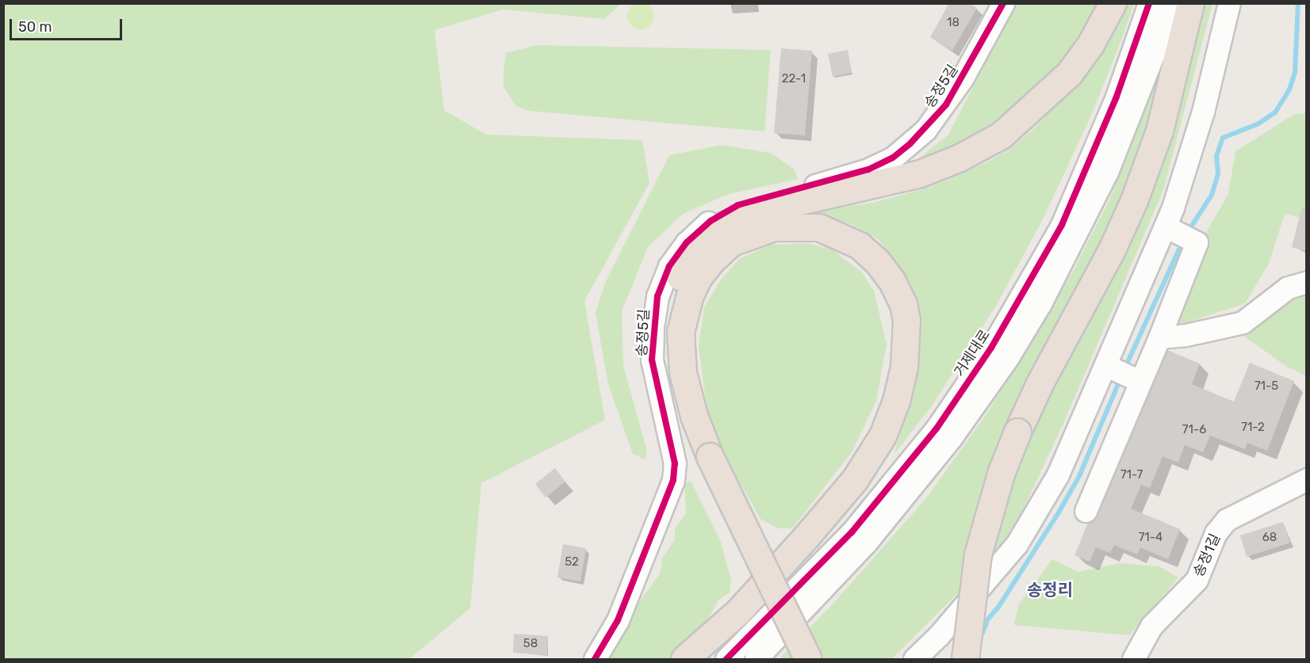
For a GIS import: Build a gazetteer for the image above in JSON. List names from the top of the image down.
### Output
{
  "streets": {
    "street": ["송정5길", "거제대로", "송정1길"]
  },
  "districts": ["송정리"],
  "house_numbers": [
    "18",
    "22-1",
    "71-5",
    "71-2",
    "71-6",
    "71-7",
    "71-4",
    "68",
    "52",
    "58"
  ],
  "scale_bar": "50 m"
}
